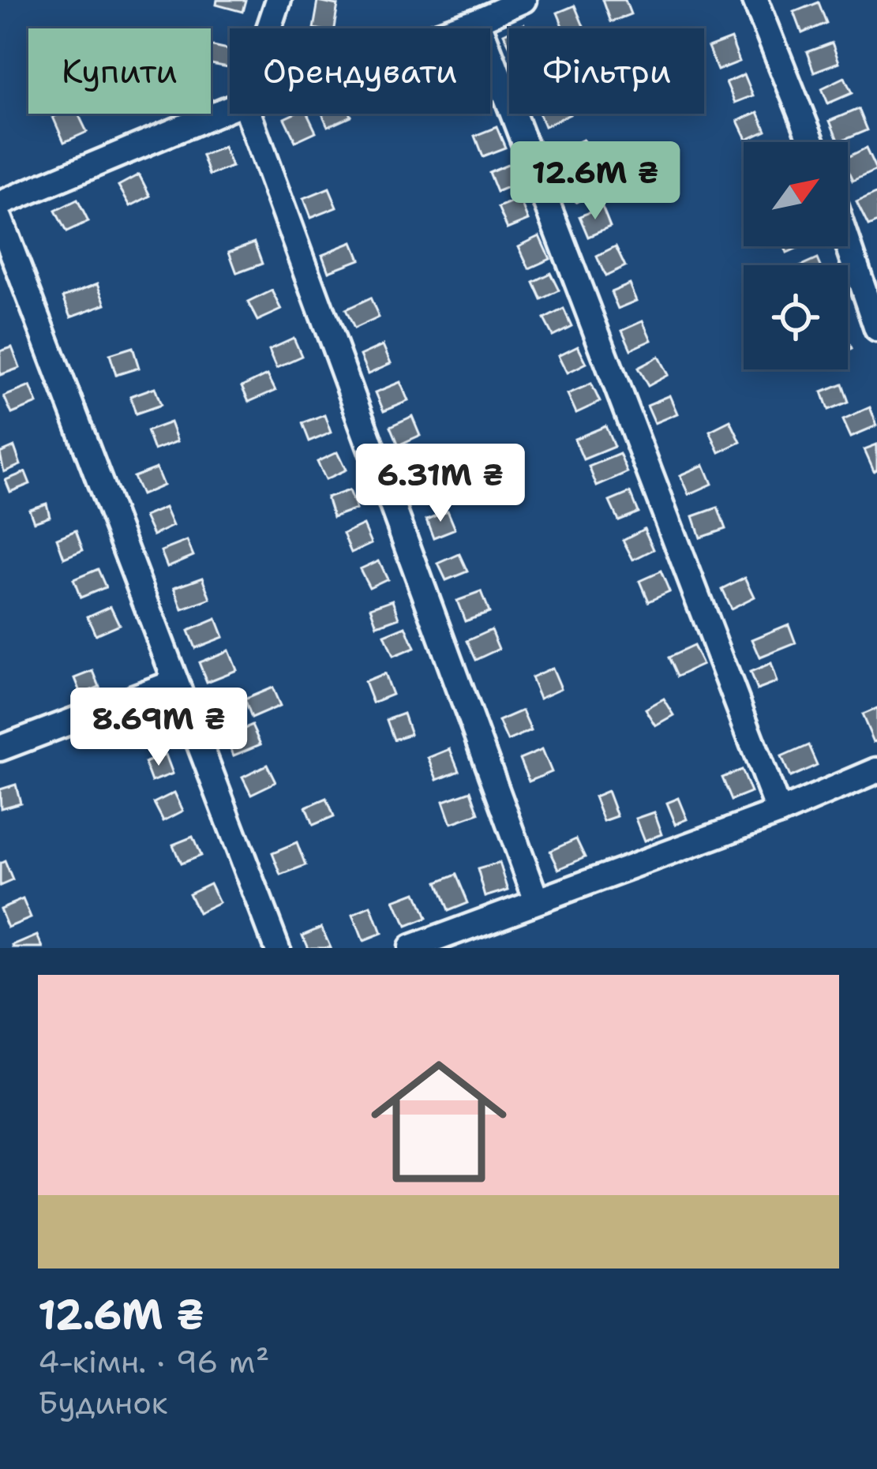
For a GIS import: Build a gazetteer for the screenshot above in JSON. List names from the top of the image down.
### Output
{
  "north": "top right",
  "page": {
    "chip": ["Купити", "Орендувати", "Фільтри"],
    "price": ["12.6M ₴", "6.31M ₴", "8.69M ₴"],
    "list": [
      {
        "name": "12.6M ₴",
        "note": "4-кімн. · 96 m² · Будинок"
      }
    ]
  }
}
